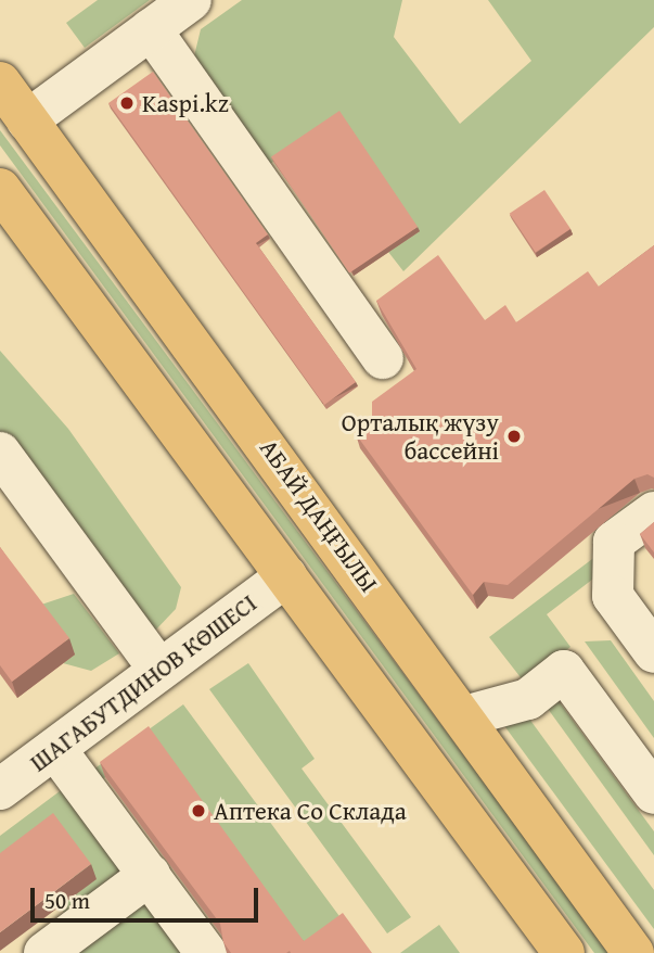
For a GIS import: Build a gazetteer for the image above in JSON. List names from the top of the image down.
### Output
{
  "streets": {
    "main road": ["АБАЙ ДАҢҒЫЛЫ"],
    "street": ["ШАГАБУТДИНОВ КӨШЕСІ"]
  },
  "places": ["Kaspi.kz", "Орталық жүзу бассейні", "Аптека Со Склада"],
  "scale_bar": "50 m"
}
